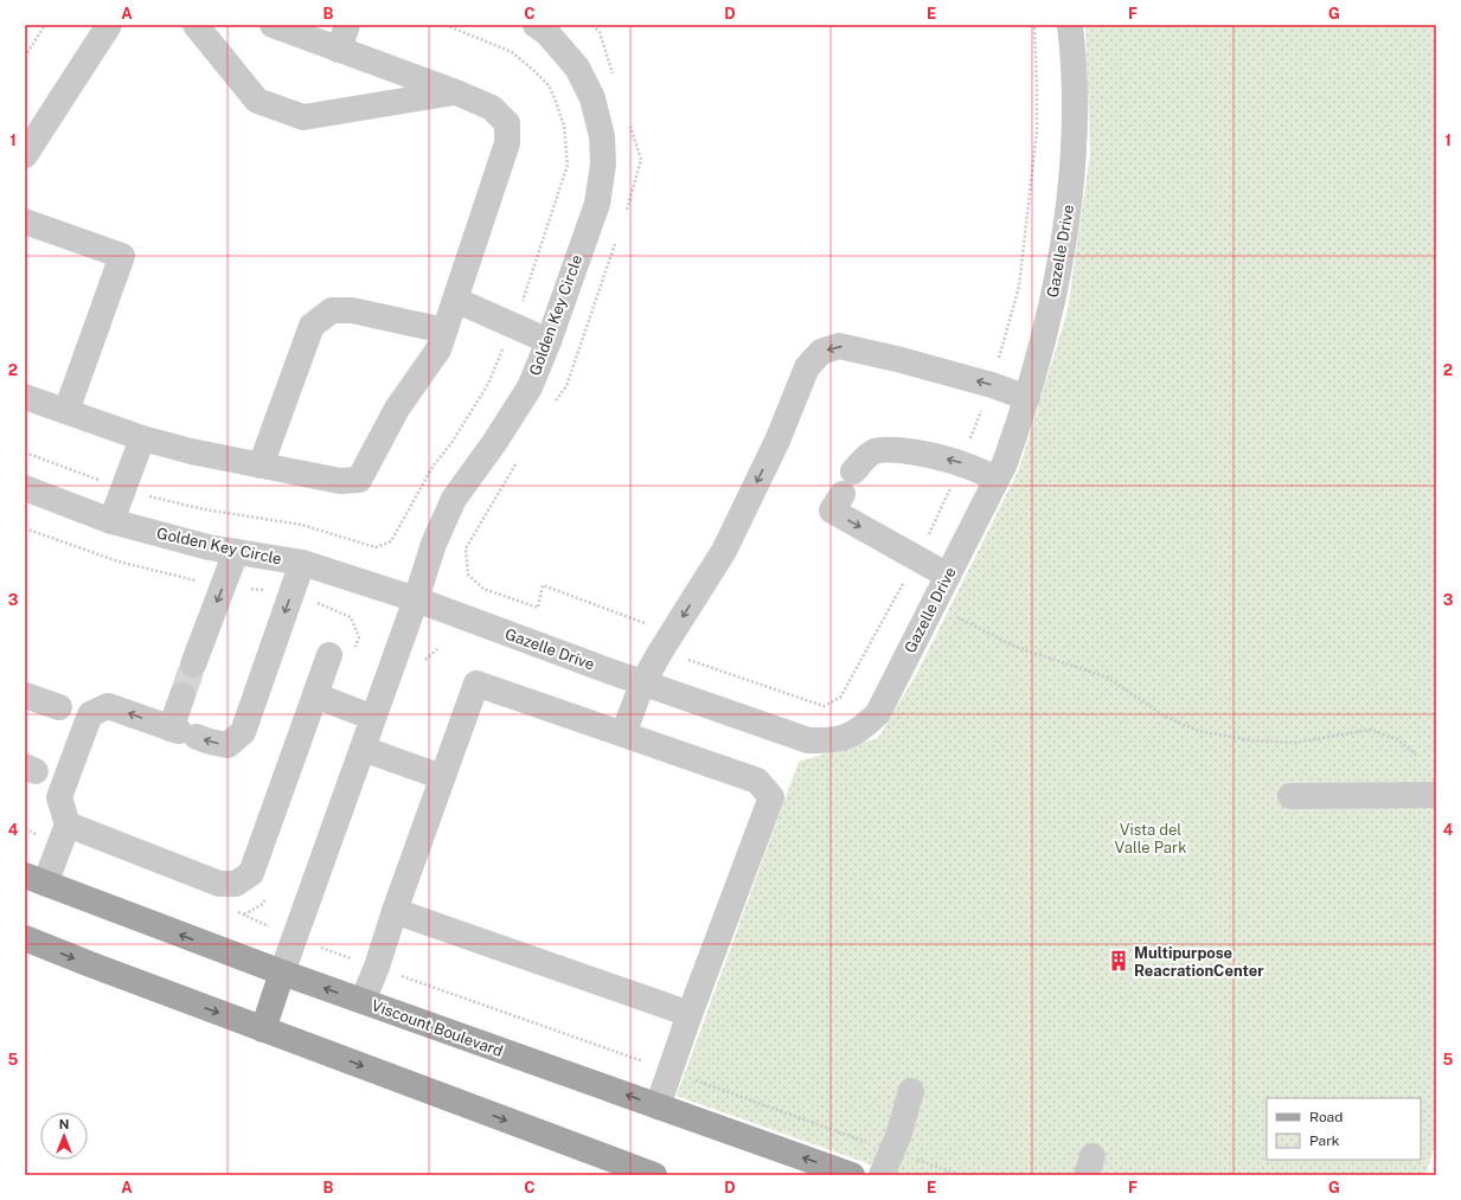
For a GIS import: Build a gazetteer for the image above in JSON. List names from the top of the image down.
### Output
{
  "streets": {
    "main road": ["Viscount Boulevard"],
    "street": ["Gazelle Drive", "Golden Key Circle"]
  },
  "crossings": [
    ["Gazelle Drive", "Golden Key Circle"],
    ["Golden Key Circle", "Viscount Boulevard"]
  ],
  "parks": ["Vista del Valle Park"],
  "places": {
    "building": ["Multipurpose ReacrationCenter"]
  },
  "legend": ["Road", "Park"],
  "north": "top",
  "grid": {
    "columns": [
      "A",
      "B",
      "C",
      "D",
      "E",
      "F",
      "G"
    ],
    "rows": [
      "1",
      "2",
      "3",
      "4",
      "5"
    ]
  }
}
